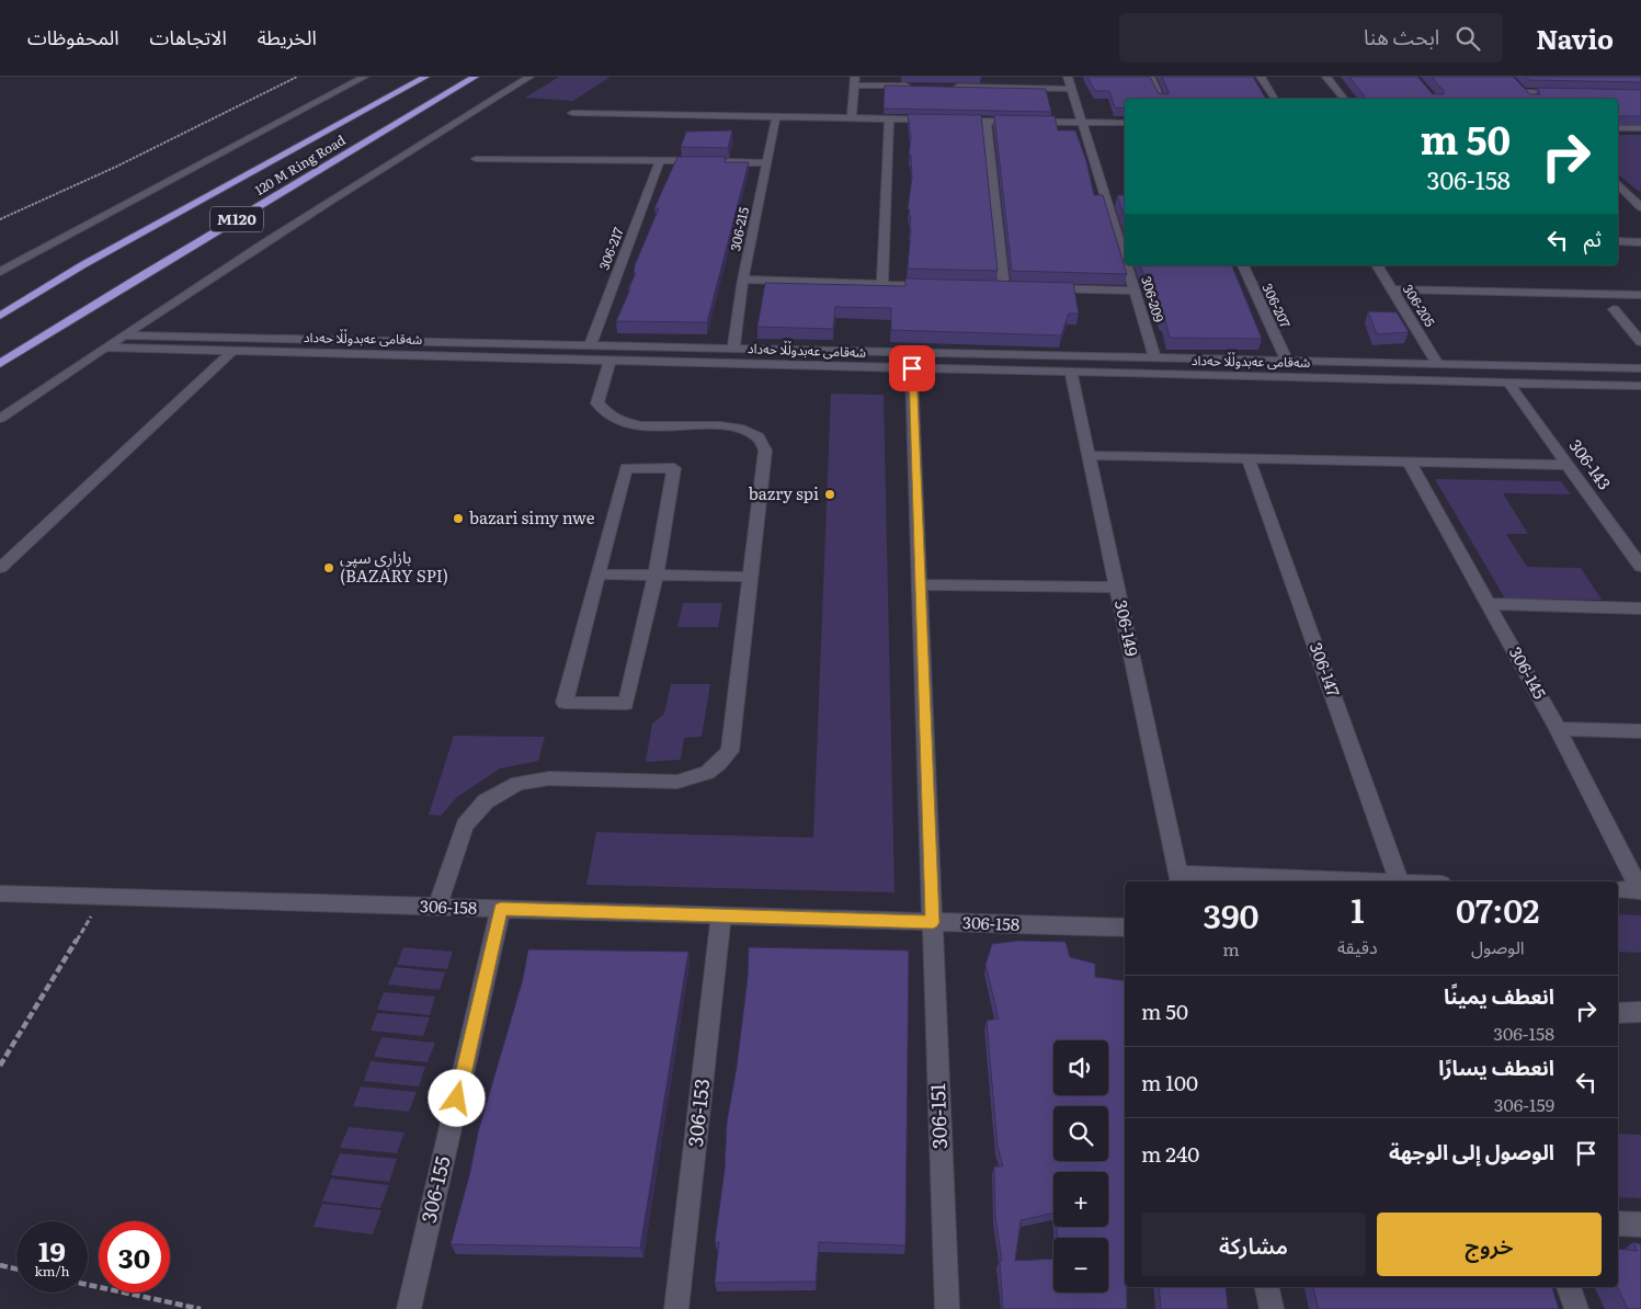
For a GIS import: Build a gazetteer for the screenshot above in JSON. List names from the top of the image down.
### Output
{
  "streets": {
    "highway": ["120 M Ring Road", "M120"],
    "street": [
      "306-215",
      "306-217",
      "306-209",
      "306-207",
      "306-205",
      "شەقامی عەبدوڵڵا حەداد",
      "306-143",
      "306-149",
      "306-147",
      "306-145",
      "306-158",
      "306-153",
      "306-151",
      "306-155"
    ]
  },
  "crossings": [
    ["306-215", "شەقامی عەبدوڵڵا حەداد"],
    ["306-217", "شەقامی عەبدوڵڵا حەداد"],
    ["306-209", "شەقامی عەبدوڵڵا حەداد"],
    ["306-207", "شەقامی عەبدوڵڵا حەداد"],
    ["306-205", "شەقامی عەبدوڵڵا حەداد"],
    ["شەقامی عەبدوڵڵا حەداد", "306-143"],
    ["شەقامی عەبدوڵڵا حەداد", "306-149"],
    ["شەقامی عەبدوڵڵا حەداد", "306-151"],
    ["306-158", "306-153"],
    ["306-158", "306-151"],
    ["306-158", "306-155"]
  ],
  "places": ["bazry spi", "bazari simy nwe", "بازاڕی سپی (BAZARY SPI)"],
  "page": {
    "header": "Navio",
    "search": "ابحث هنا",
    "nav": ["الخريطة", "الاتجاهات", "المحفوظات"],
    "turn": ["50 m", "306-158"],
    "then": "ثم",
    "eta": [
      "07:02",
      "الوصول",
      "1",
      "دقيقة",
      "390",
      "m"
    ],
    "list": [
      {
        "name": "انعطف يمينًا",
        "note": "306-158",
        "value": "50 m"
      },
      {
        "name": "انعطف يسارًا",
        "note": "306-159",
        "value": "100 m"
      },
      {
        "name": "الوصول إلى الوجهة",
        "value": "240 m"
      }
    ],
    "map_buttons": ["+", "−"],
    "buttons": ["خروج", "مشاركة"],
    "speed": "19 km/h",
    "limit": "30"
  }
}
